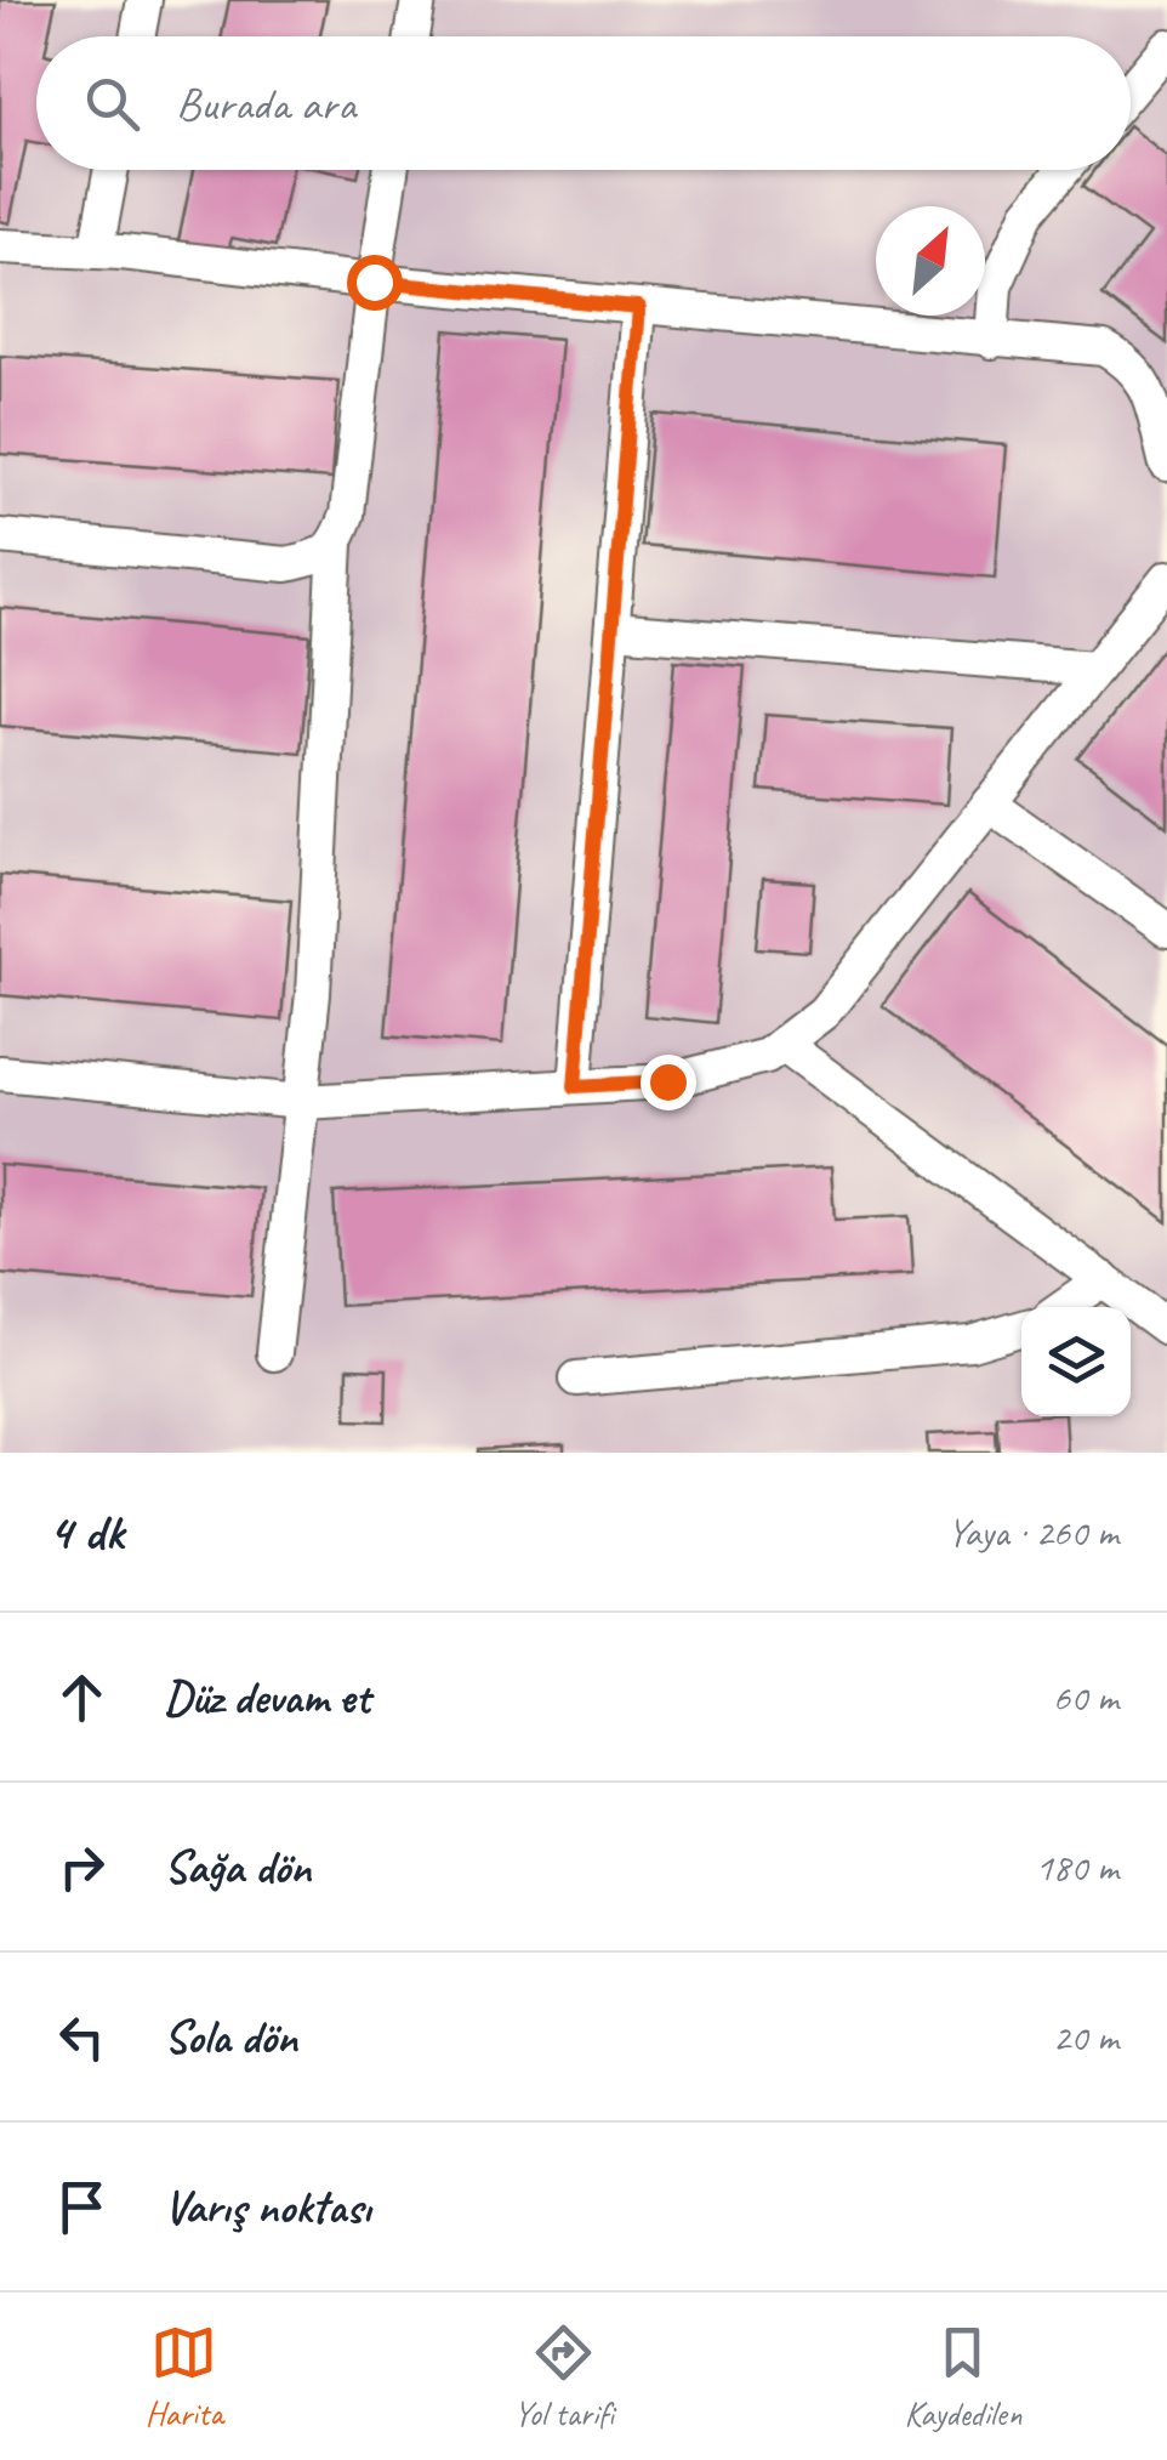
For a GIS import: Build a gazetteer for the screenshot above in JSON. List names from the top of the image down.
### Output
{
  "north": "top right",
  "page": {
    "search": "Burada ara",
    "heading": ["4 dk", "Yaya · 260 m"],
    "list": [
      ["Düz devam et", "60 m"],
      ["Sağa dön", "180 m"],
      ["Sola dön", "20 m"],
      "Varış noktası"
    ],
    "nav": ["Harita", "Yol tarifi", "Kaydedilen"]
  }
}
